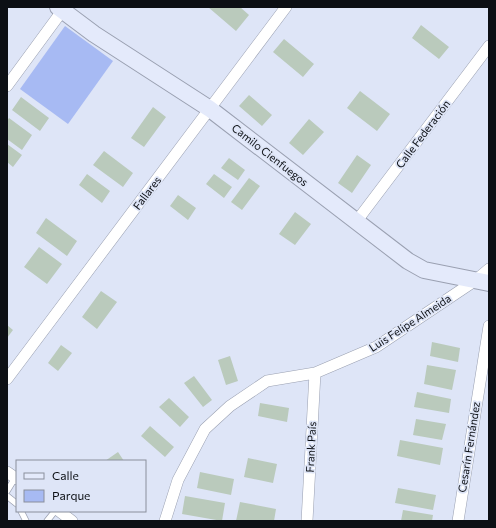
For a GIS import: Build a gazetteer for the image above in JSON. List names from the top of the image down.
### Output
{
  "streets": {
    "street": [
      "Calle Federación",
      "Camilo Cienfuegos",
      "Fallares",
      "Luis Felipe Almeida",
      "Frank País",
      "Cesarín Fernández"
    ]
  },
  "crossings": [
    ["Calle Federación", "Camilo Cienfuegos"],
    ["Camilo Cienfuegos", "Fallares"],
    ["Camilo Cienfuegos", "Luis Felipe Almeida"],
    ["Luis Felipe Almeida", "Frank País"]
  ],
  "legend": ["Calle", "Parque"]
}
